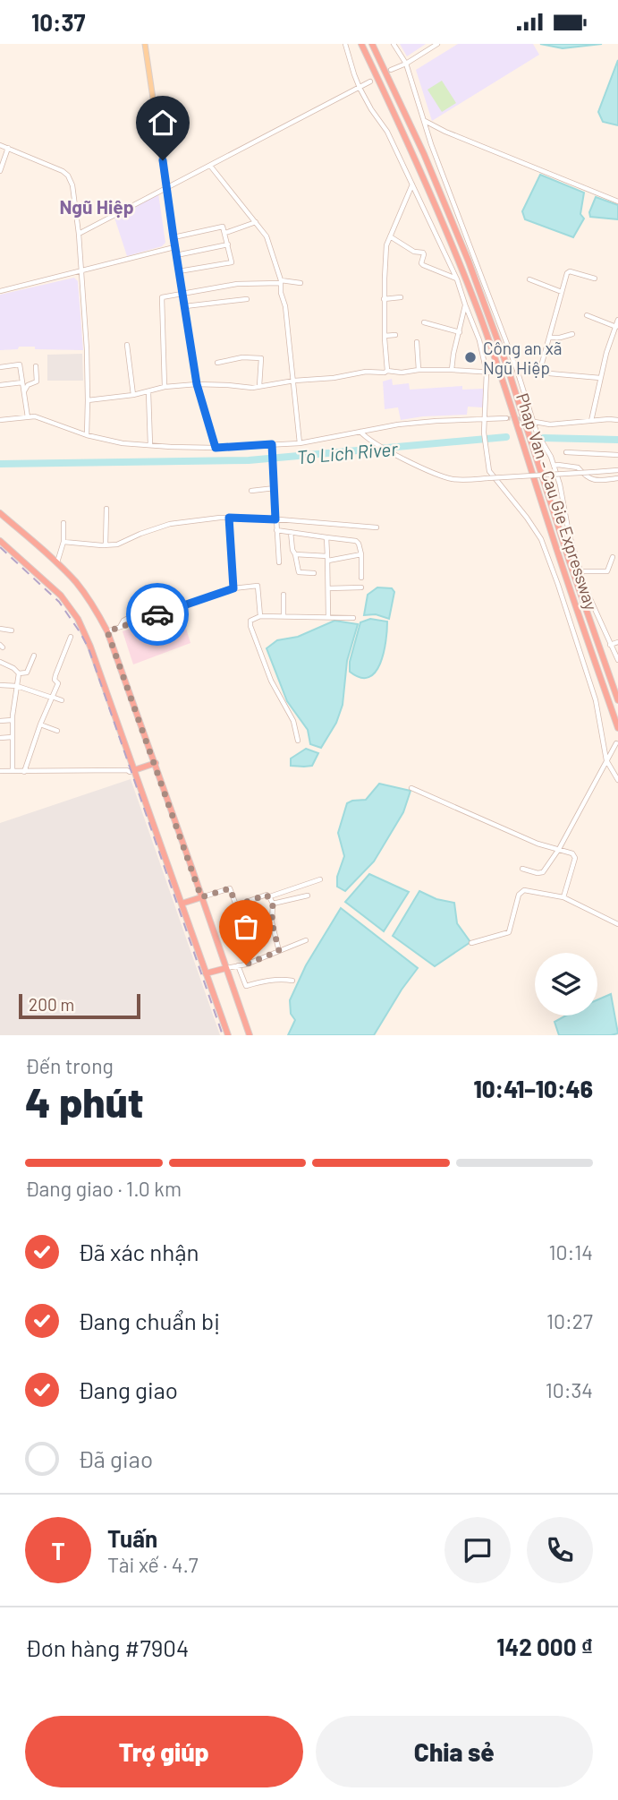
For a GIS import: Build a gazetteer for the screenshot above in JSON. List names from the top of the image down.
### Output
{
  "streets": {
    "highway": ["Phap Van - Cau Gie Expressway"]
  },
  "districts": ["Ngũ Hiệp"],
  "water": ["To Lich River"],
  "places": ["Công an xã Ngũ Hiệp"],
  "scale_bar": "200 m",
  "page": {
    "status": "10:37",
    "scale": "200 m",
    "heading": ["4 phút", "Đến trong", "10:41–10:46"],
    "panel": [
      "Tuấn",
      "Tài xế · 4.7",
      "Đơn hàng #7904",
      "142 000 ₫"
    ],
    "bar": "Đang giao · 1.0 km",
    "list": [
      ["Đã xác nhận", "10:14"],
      ["Đang chuẩn bị", "10:27"],
      ["Đang giao", "10:34"],
      "Đã giao"
    ],
    "round": "T",
    "buttons": ["Trợ giúp", "Chia sẻ"]
  }
}
